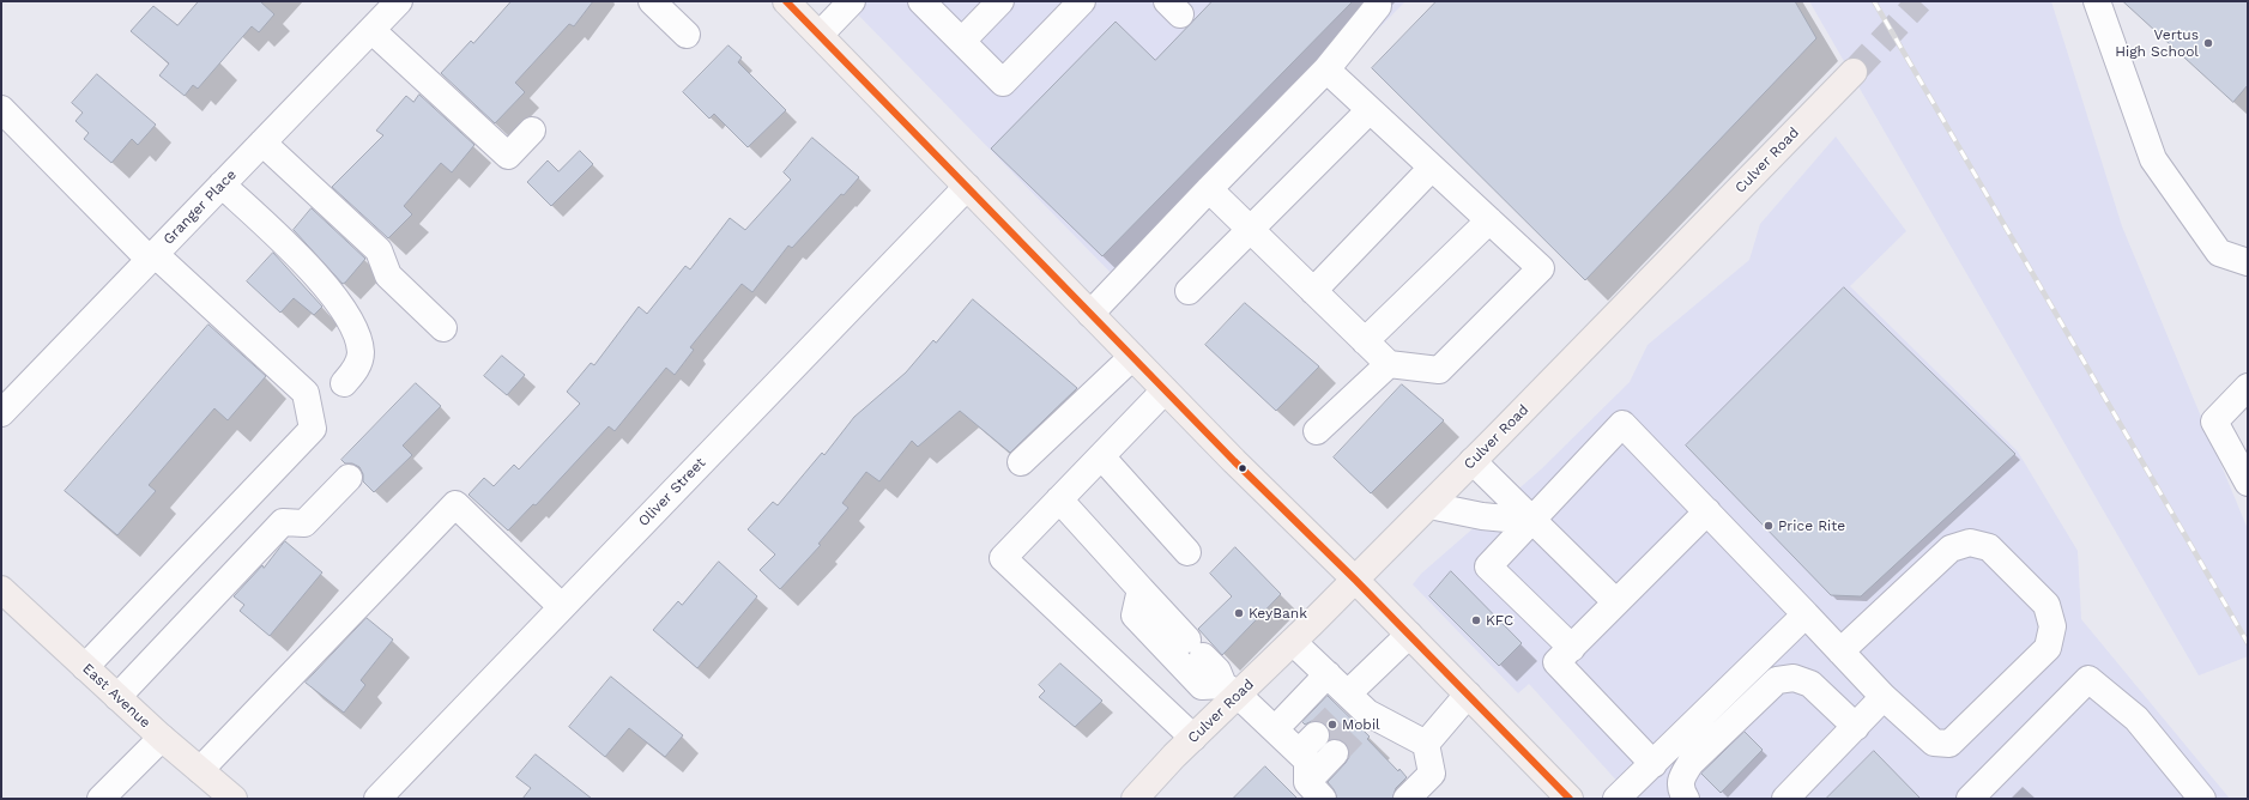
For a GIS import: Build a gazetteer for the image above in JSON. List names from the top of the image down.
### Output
{
  "streets": {
    "main road": ["Culver Road", "East Avenue"],
    "street": ["Granger Place", "Oliver Street"]
  },
  "places": [
    "Vertus High School",
    "Price Rite",
    "KeyBank",
    "KFC",
    "Mobil"
  ]
}
